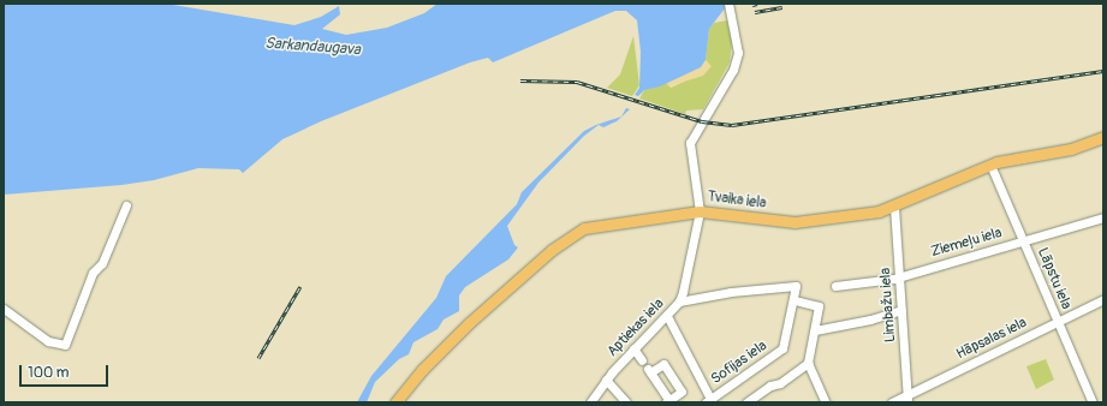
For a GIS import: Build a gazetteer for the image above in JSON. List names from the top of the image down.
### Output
{
  "streets": {
    "main road": ["Tvaika iela"],
    "street": [
      "Ziemeļu iela",
      "Lāpstu iela",
      "Limbažu iela",
      "Aptiekas iela",
      "Hāpsalas iela",
      "Sofijas iela"
    ]
  },
  "crossings": [
    ["Tvaika iela", "Lāpstu iela"],
    ["Tvaika iela", "Limbažu iela"],
    ["Tvaika iela", "Aptiekas iela"],
    ["Ziemeļu iela", "Lāpstu iela"],
    ["Ziemeļu iela", "Limbažu iela"],
    ["Lāpstu iela", "Hāpsalas iela"],
    ["Limbažu iela", "Hāpsalas iela"],
    ["Aptiekas iela", "Sofijas iela"]
  ],
  "water": ["Sarkandaugava"],
  "scale_bar": "100 m"
}
